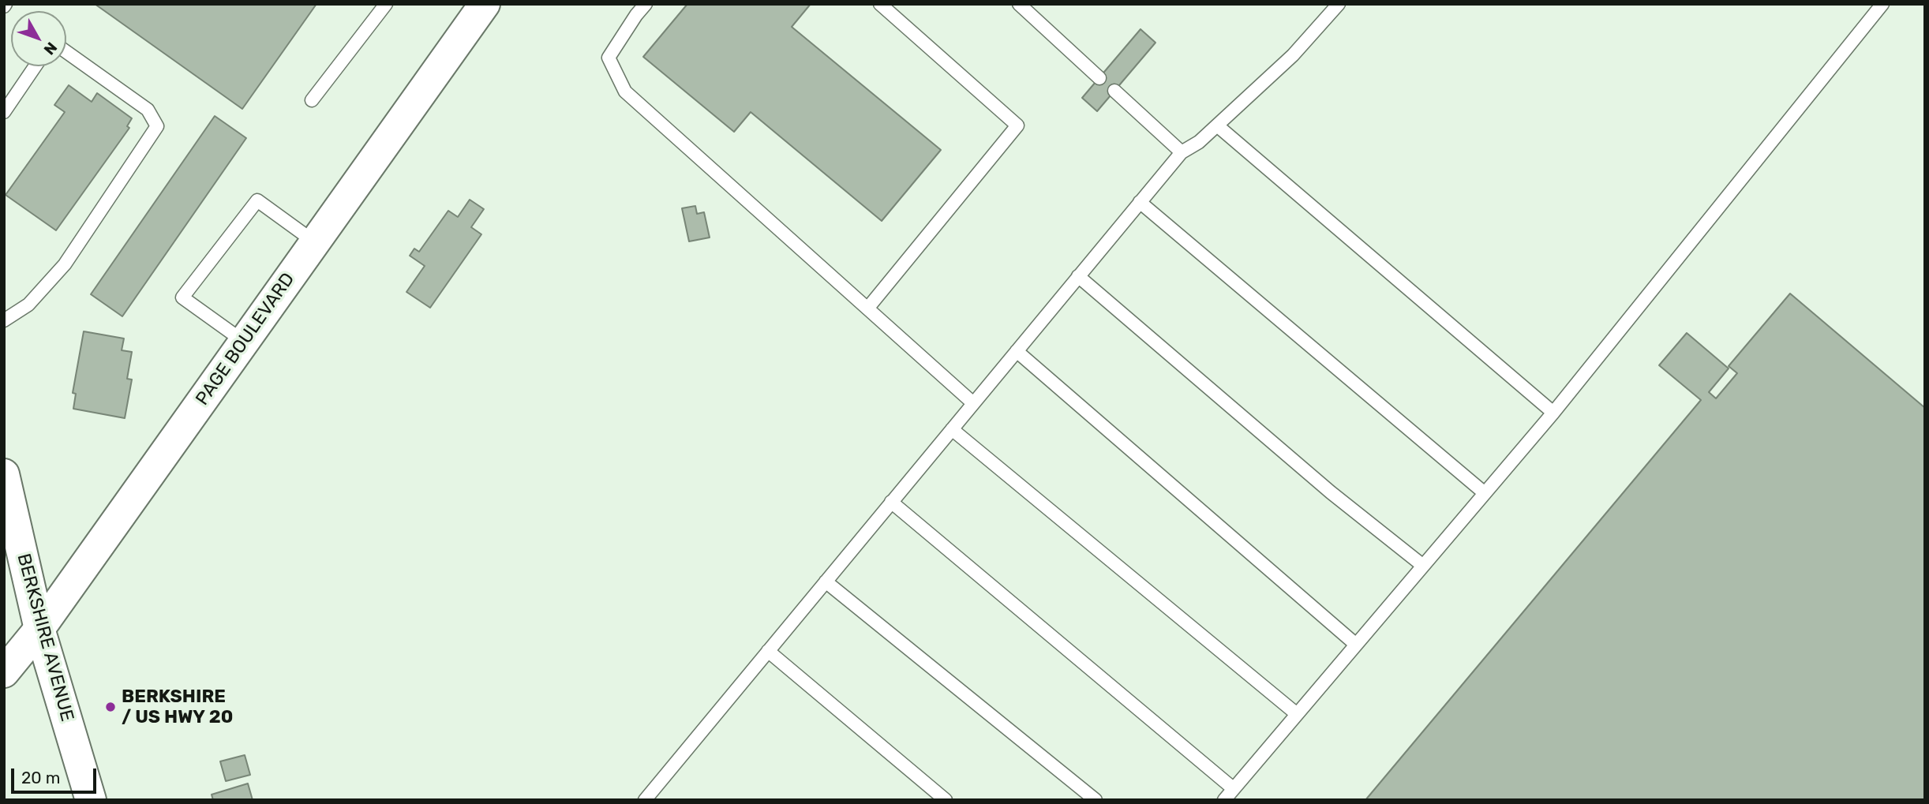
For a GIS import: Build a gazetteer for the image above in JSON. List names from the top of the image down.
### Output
{
  "streets": {
    "main road": ["PAGE BOULEVARD", "BERKSHIRE AVENUE"]
  },
  "crossings": [
    ["PAGE BOULEVARD", "BERKSHIRE AVENUE"]
  ],
  "places": ["BERKSHIRE / US HWY 20"],
  "scale_bar": "20 m",
  "north": "bottom right"
}
